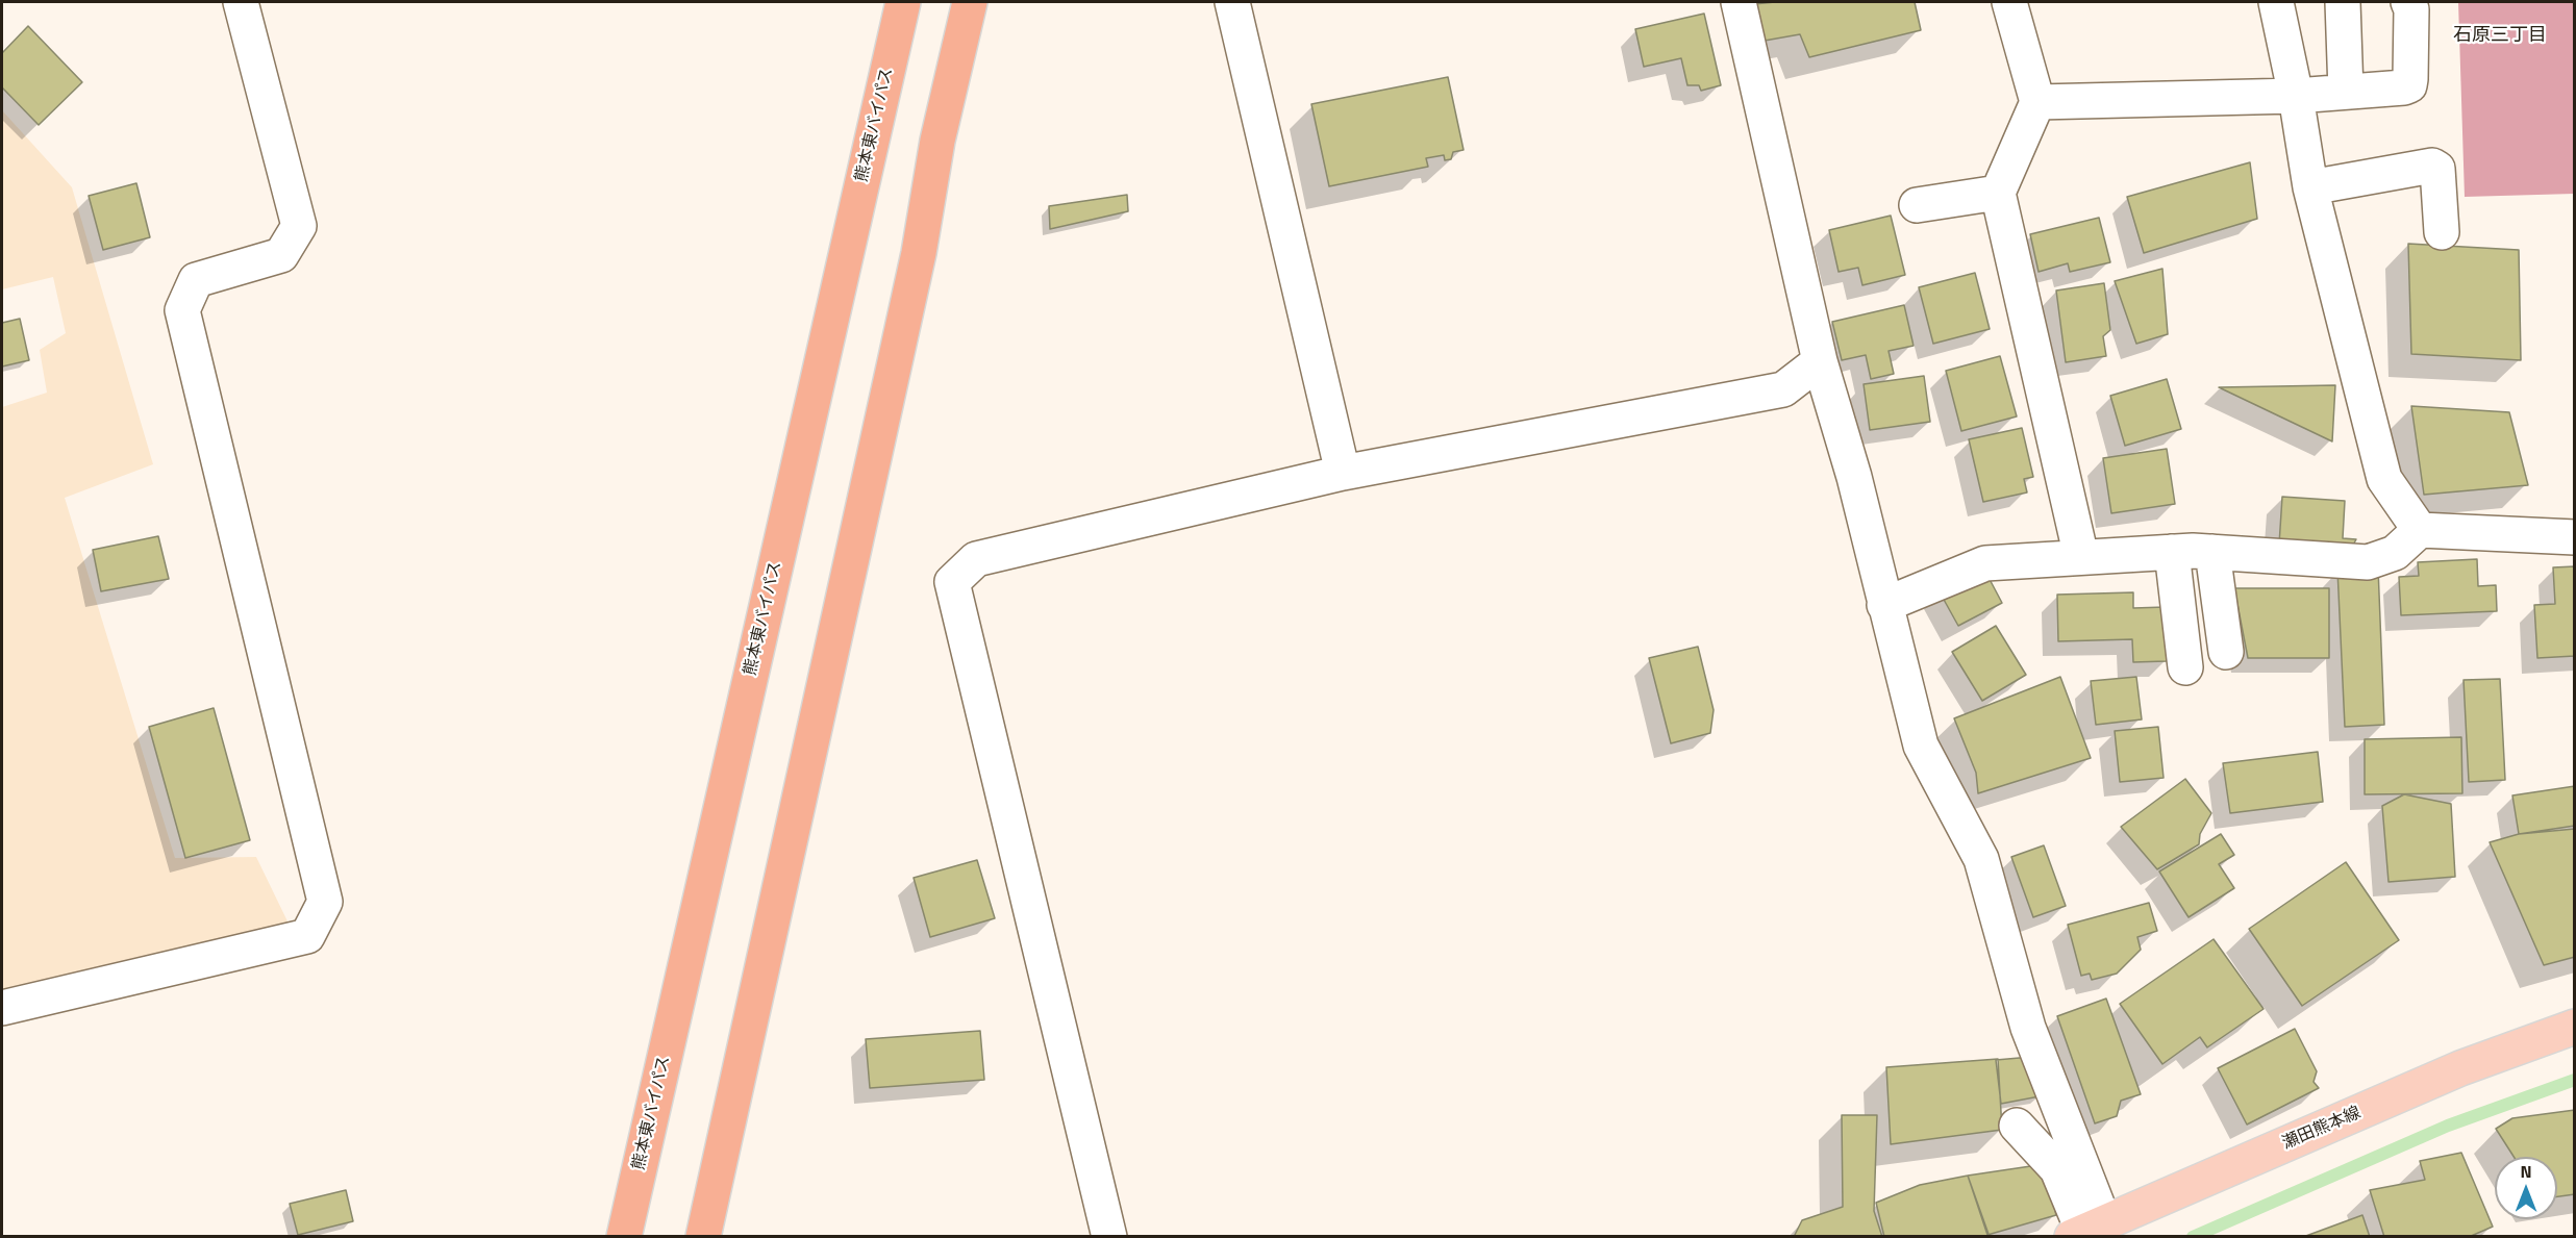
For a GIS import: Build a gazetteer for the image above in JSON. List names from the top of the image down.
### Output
{
  "streets": {
    "highway": ["熊本東バイパス"],
    "main road": ["瀬田熊本線"]
  },
  "districts": ["石原三丁目"],
  "north": "top"
}
